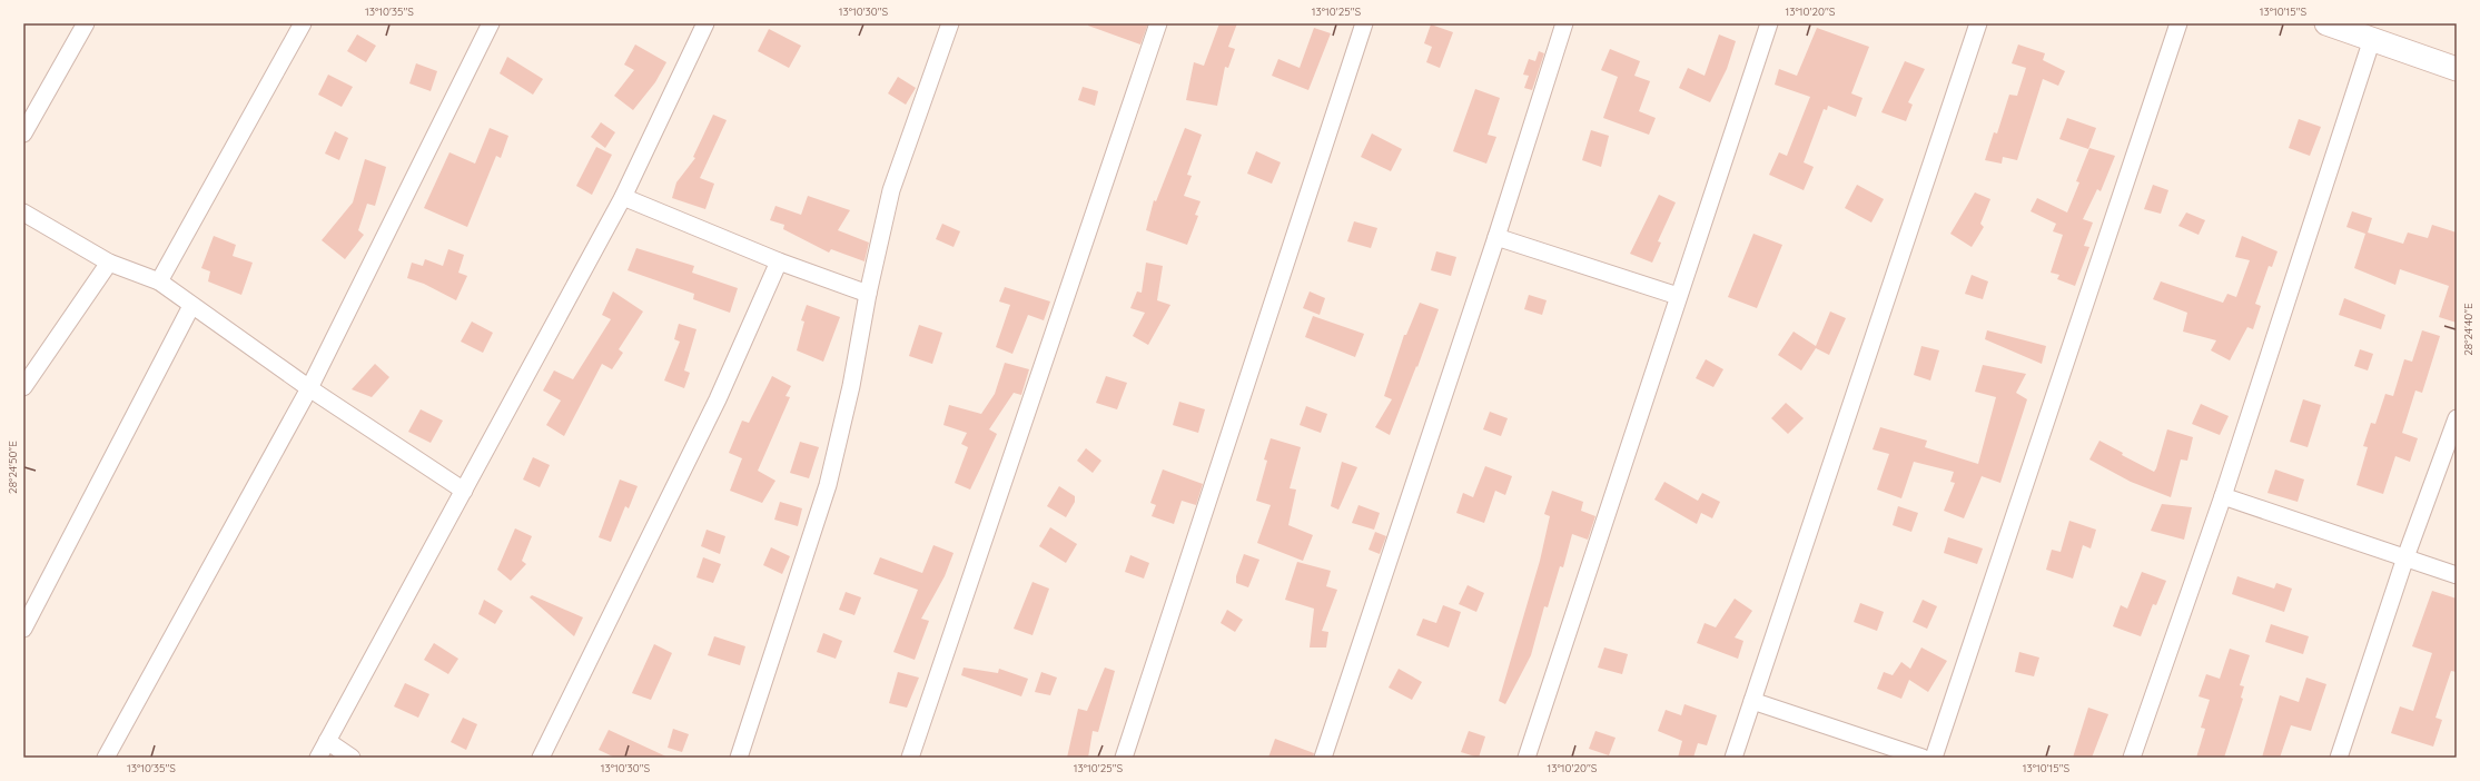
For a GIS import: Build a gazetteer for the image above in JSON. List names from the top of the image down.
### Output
{
  "coordinates": [
    "13°10'35\"S",
    "13°10'30\"S",
    "13°10'25\"S",
    "13°10'20\"S",
    "13°10'15\"S",
    "28°24'40\"E",
    "28°24'50\"E"
  ]
}
